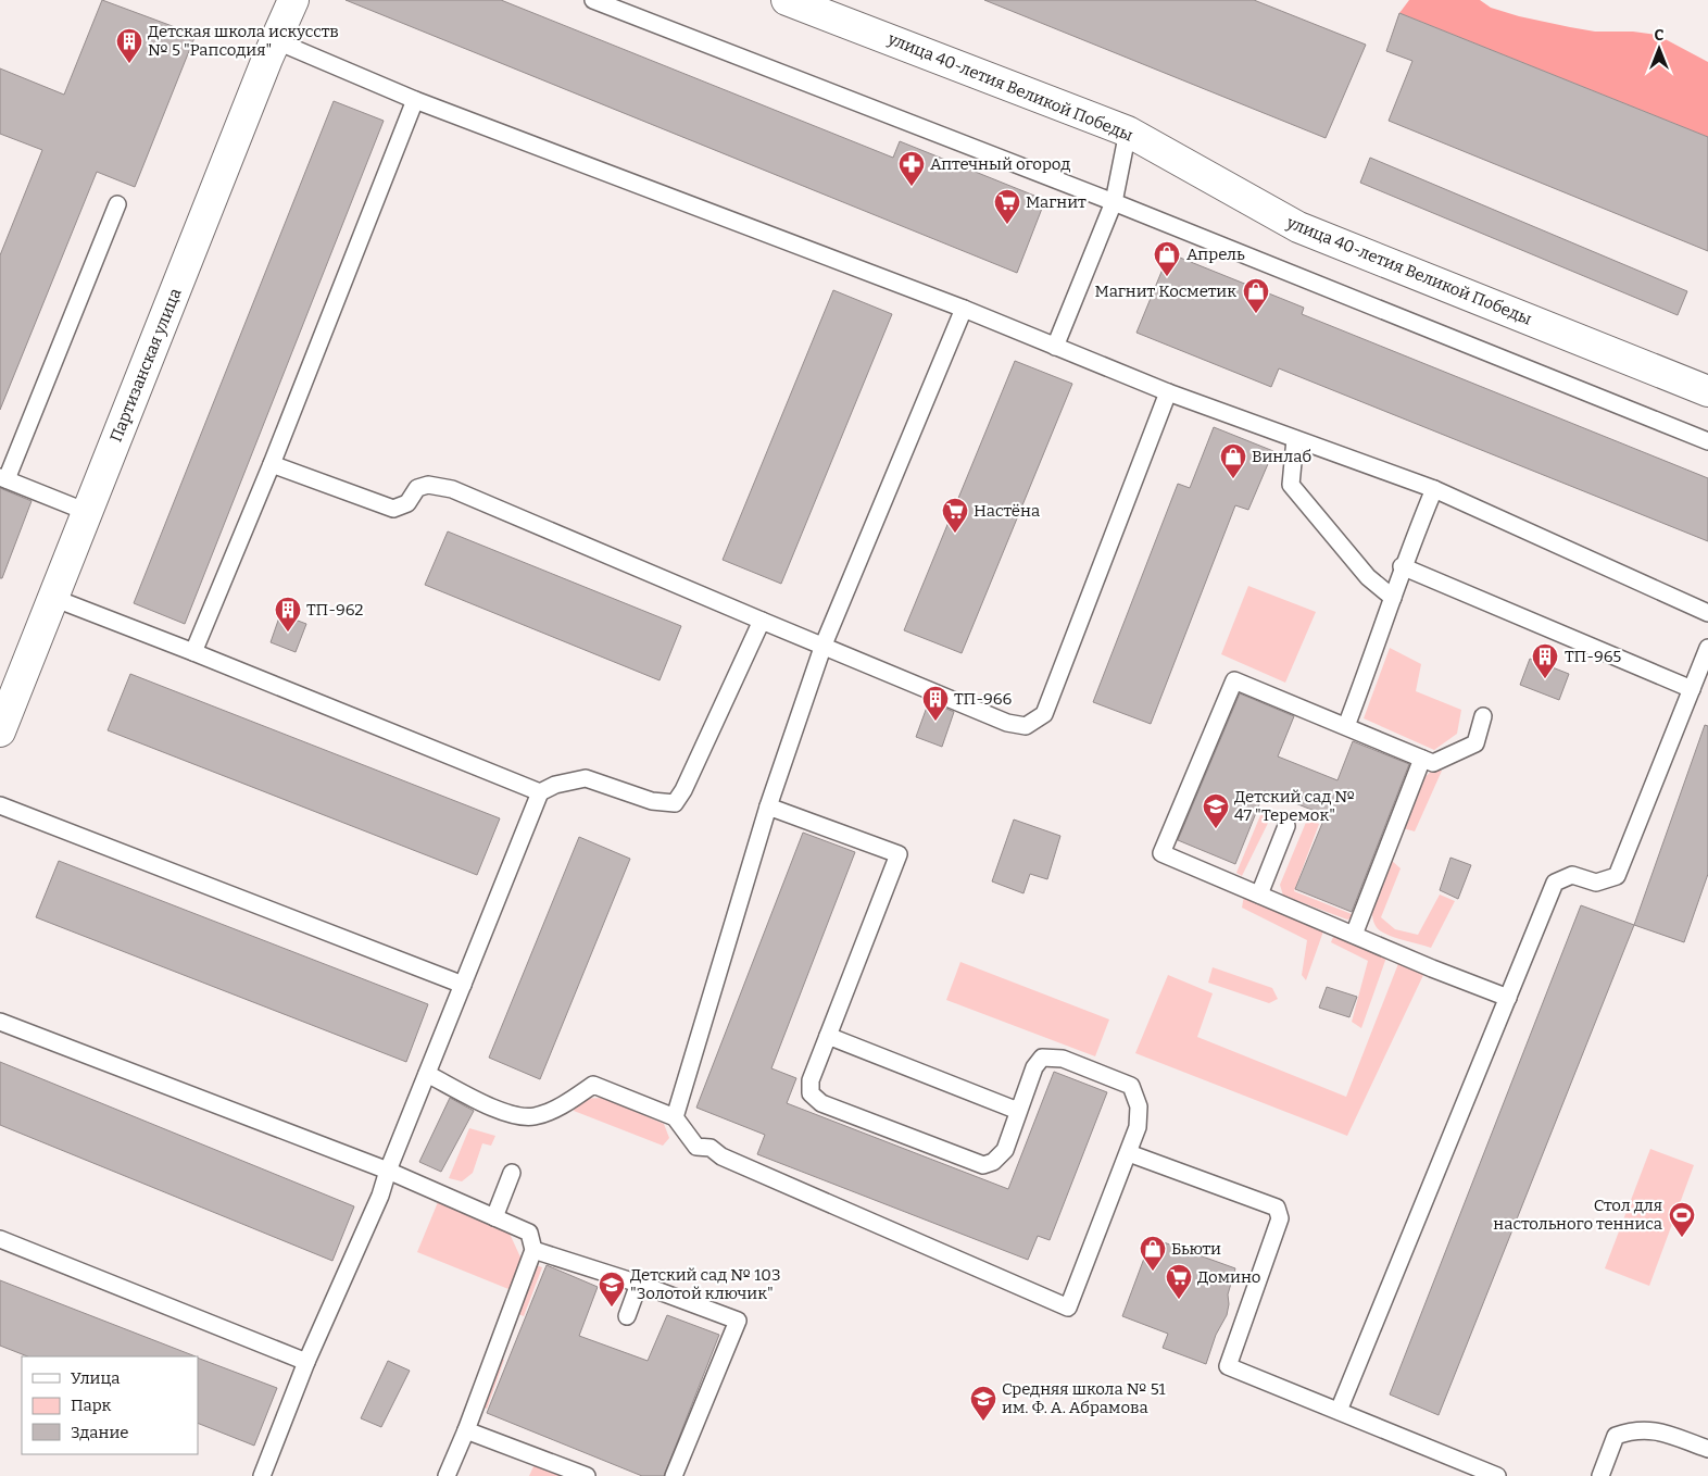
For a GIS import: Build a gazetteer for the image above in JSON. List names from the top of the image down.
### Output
{
  "streets": {
    "street": ["улица 40-летия Великой Победы", "Партизанская улица"]
  },
  "places": {
    "building": [
      "Детская школа искусств № 5 \"Рапсодия\"",
      "ТП-962",
      "ТП-965",
      "ТП-966"
    ],
    "pharmacy": ["Аптечный огород"],
    "supermarket": ["Магнит", "Настёна", "Домино"],
    "shop": [
      "Апрель",
      "Магнит Косметик",
      "Винлаб",
      "Бьюти"
    ],
    "school or university": ["Детский сад № 47 \"Теремок\"", "Детский сад № 103 \"Золотой ключик\"", "Средняя школа № 51 им. Ф. А. Абрамова"],
    "sports": ["Стол для настольного тенниса"]
  },
  "legend": ["Улица", "Парк", "Здание"],
  "north": "top"
}
